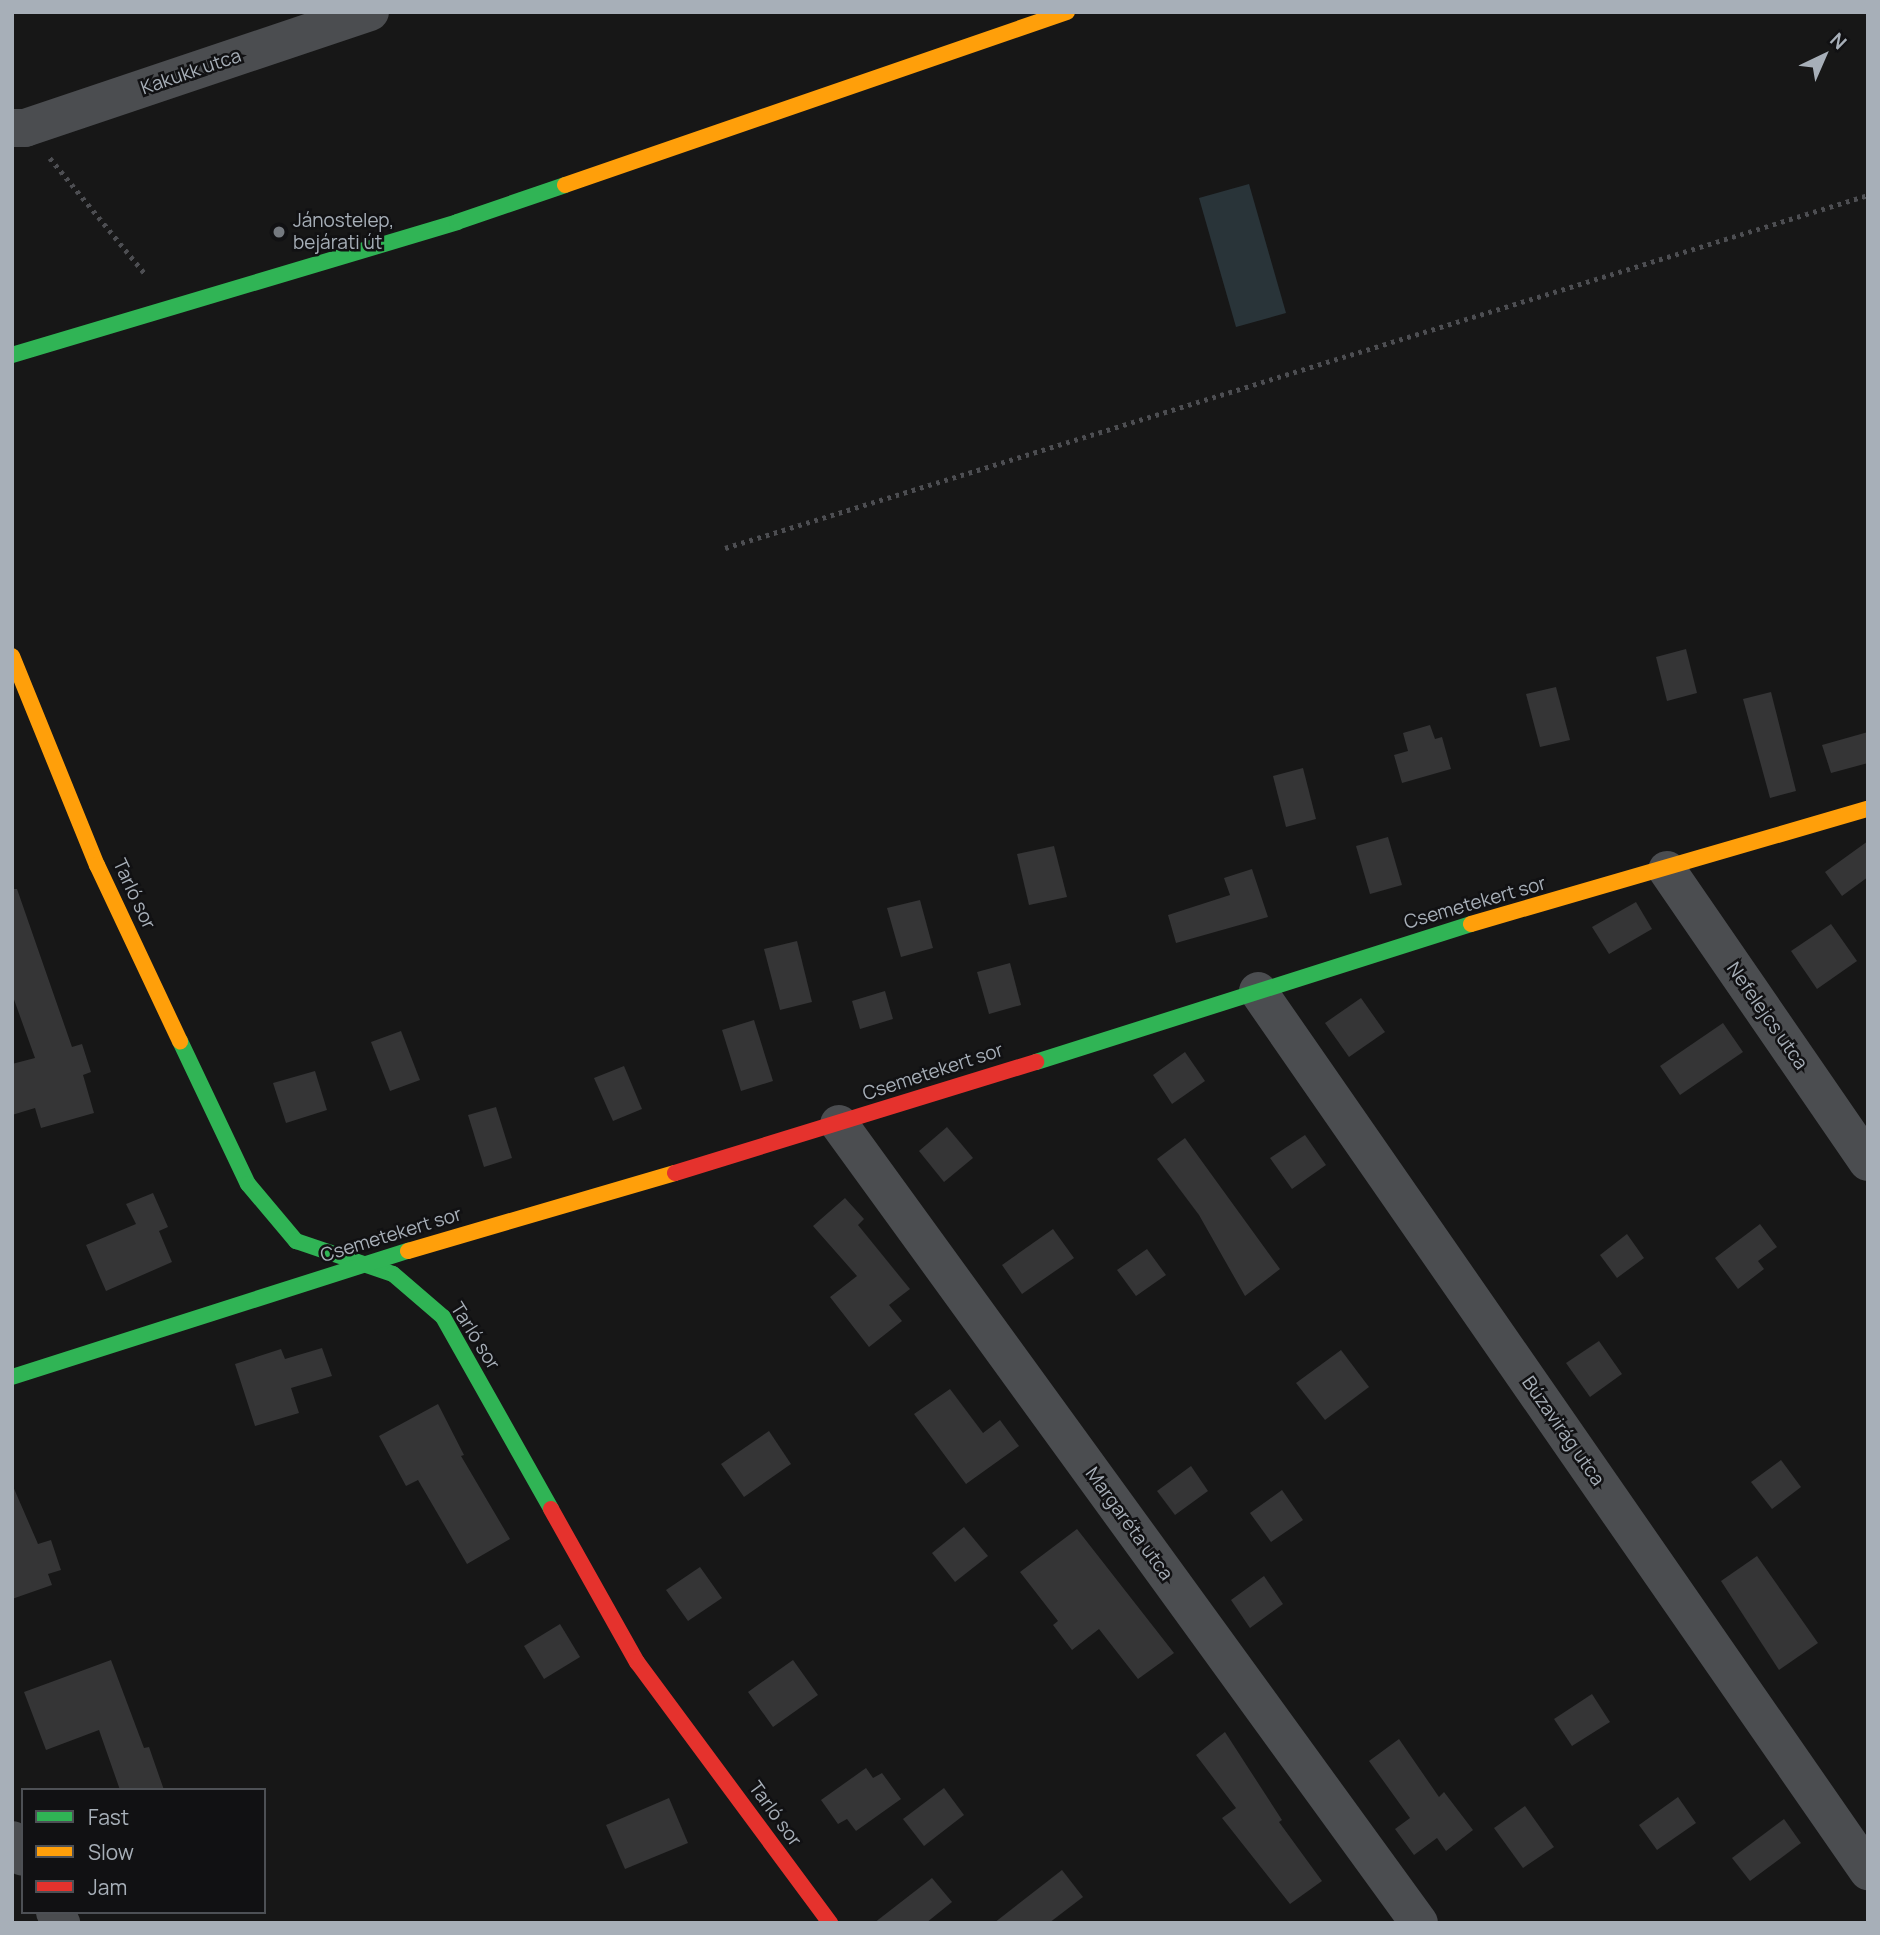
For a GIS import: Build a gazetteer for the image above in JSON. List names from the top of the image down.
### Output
{
  "streets": {
    "street": [
      "Kakukk utca",
      "Tarló sor",
      "Csemetekert sor",
      "Nefelejcs utca",
      "Búzavirág utca",
      "Margaréta utca"
    ]
  },
  "crossings": [
    ["Tarló sor", "Csemetekert sor"],
    ["Csemetekert sor", "Nefelejcs utca"],
    ["Csemetekert sor", "Búzavirág utca"],
    ["Csemetekert sor", "Margaréta utca"]
  ],
  "places": ["Jánostelep, bejárati út"],
  "legend": ["Fast", "Slow", "Jam"],
  "north": "top right"
}
